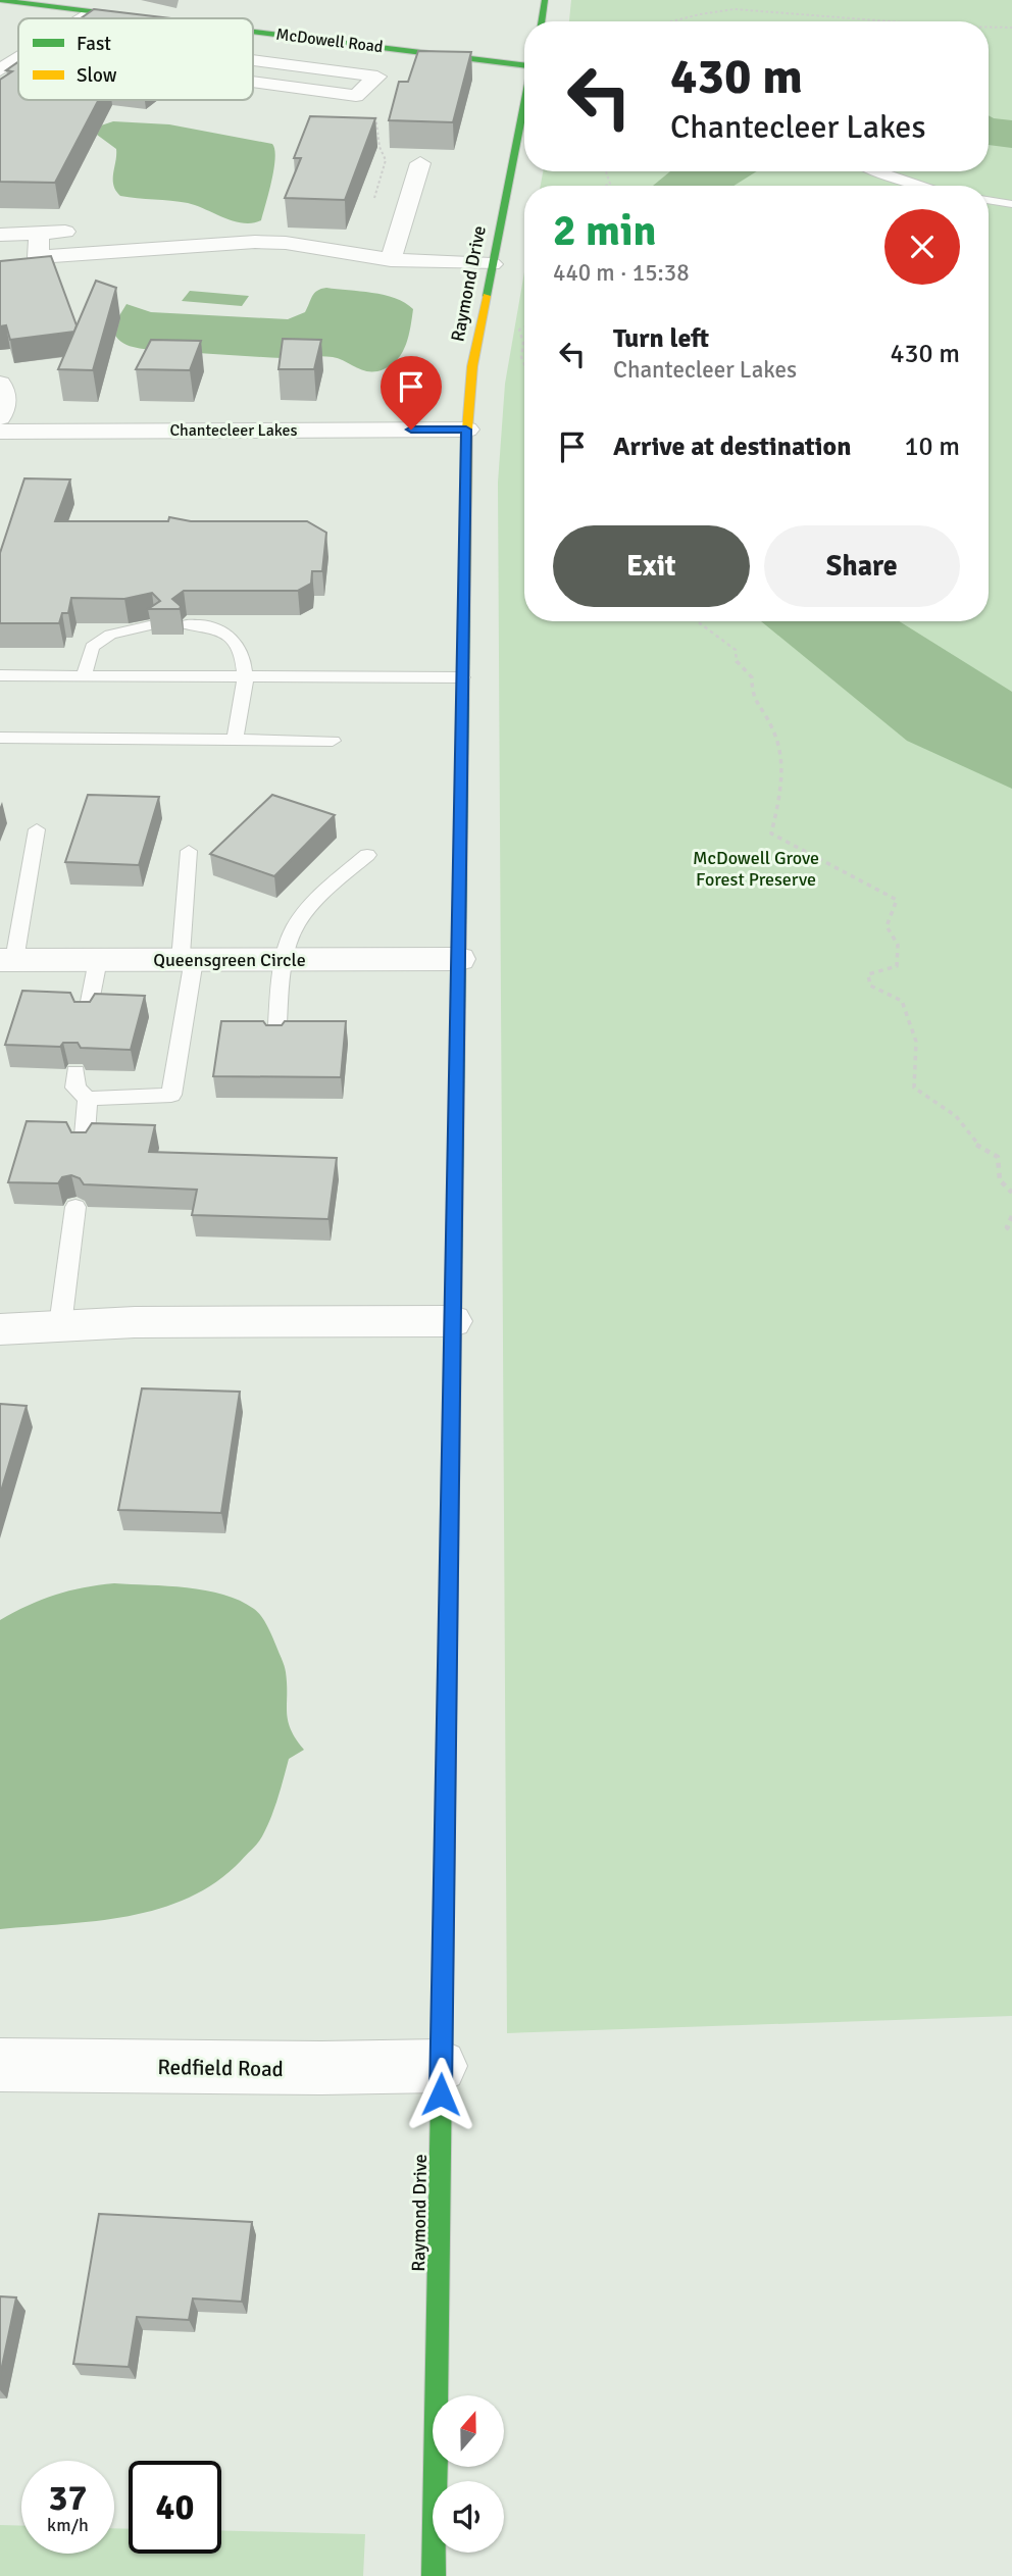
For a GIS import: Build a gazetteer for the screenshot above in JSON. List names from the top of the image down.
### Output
{
  "streets": {
    "street": [
      "McDowell Road",
      "Raymond Drive",
      "Chantecleer Lakes",
      "Queensgreen Circle",
      "Redfield Road"
    ]
  },
  "crossings": [
    ["Raymond Drive", "Chantecleer Lakes"],
    ["Raymond Drive", "Queensgreen Circle"],
    ["Raymond Drive", "Redfield Road"]
  ],
  "parks": ["McDowell Grove Forest Preserve"],
  "legend": ["Fast", "Slow"],
  "north": "top",
  "page": {
    "turn": ["430 m", "Chantecleer Lakes"],
    "heading": ["2 min", "440 m · 15:38"],
    "list": [
      {
        "name": "Turn left",
        "note": "Chantecleer Lakes",
        "value": "430 m"
      },
      {
        "name": "Arrive at destination",
        "value": "10 m"
      }
    ],
    "buttons": ["Exit", "Share"],
    "speed": "37 km/h",
    "limit": "40"
  }
}
